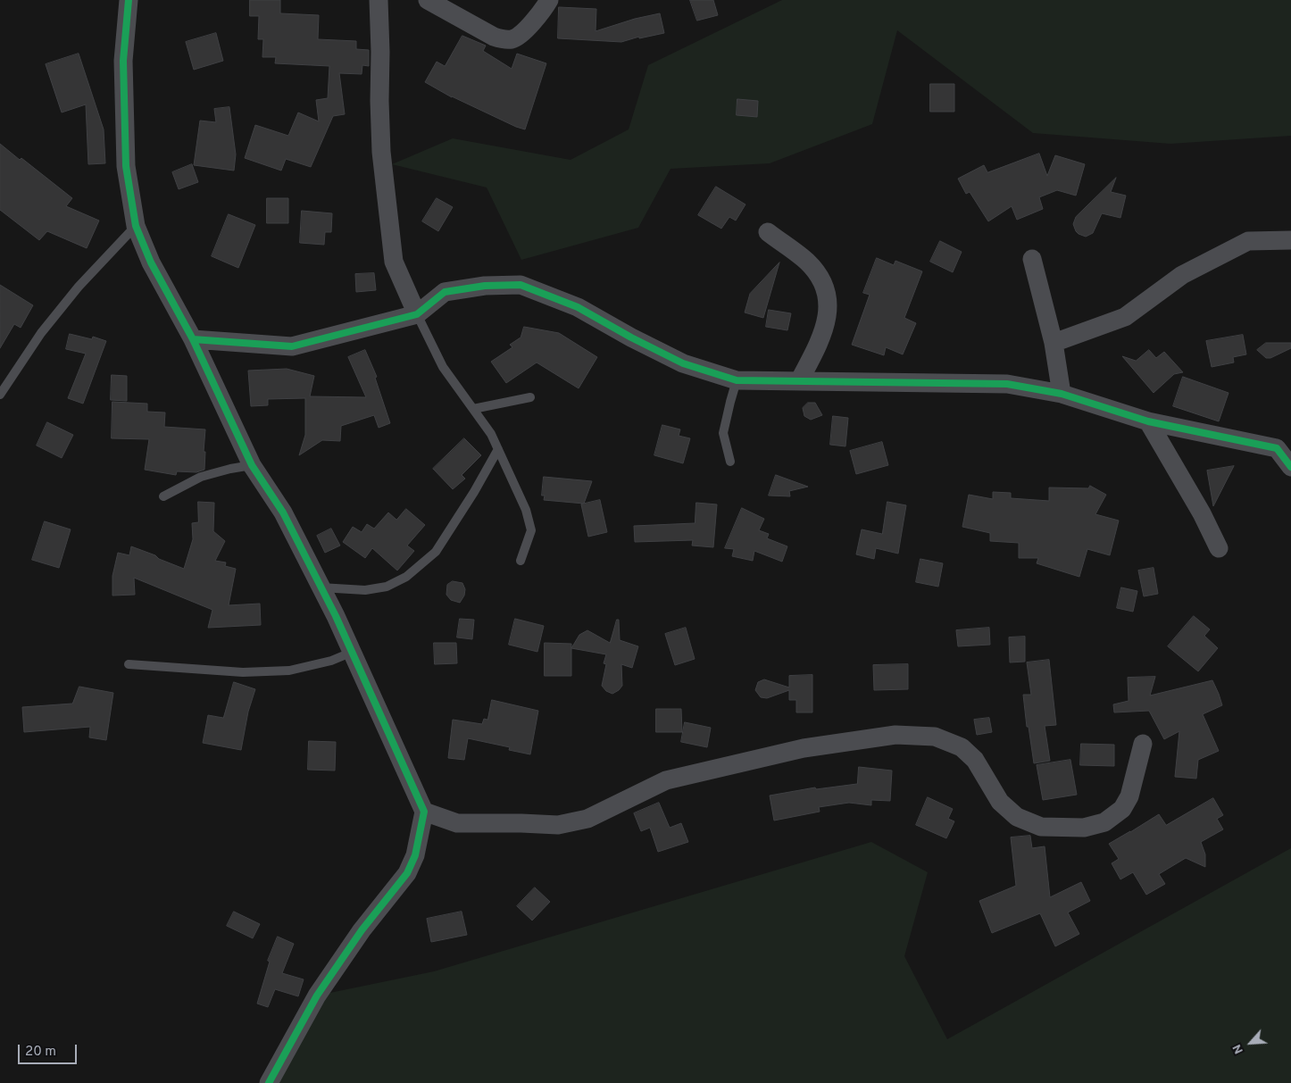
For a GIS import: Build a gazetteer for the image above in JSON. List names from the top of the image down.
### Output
{
  "scale_bar": "20 m",
  "north": "bottom left"
}
